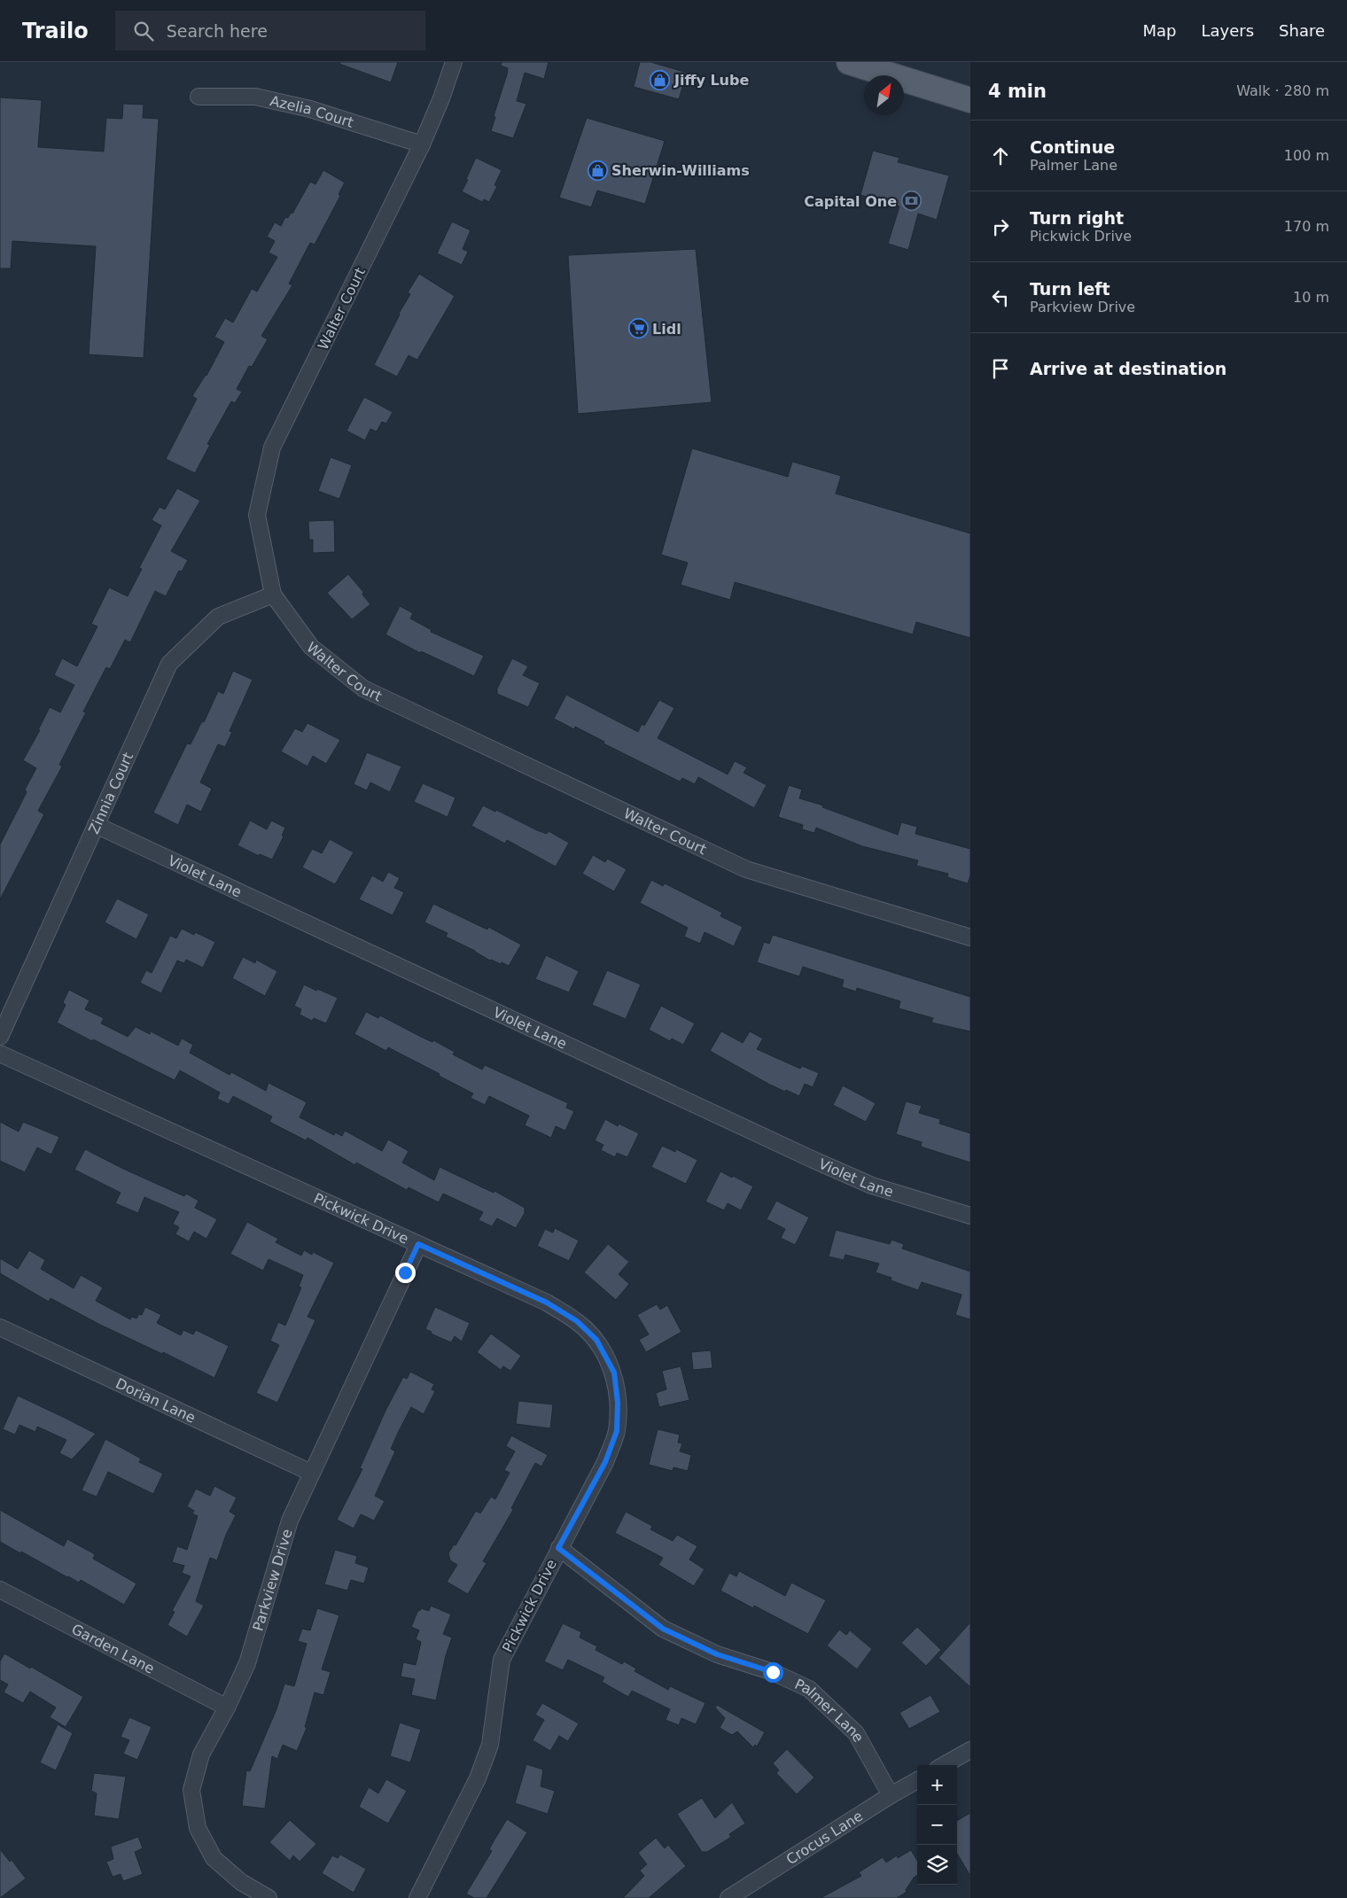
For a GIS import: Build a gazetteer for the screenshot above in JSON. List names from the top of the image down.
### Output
{
  "streets": {
    "street": [
      "Azelia Court",
      "Walter Court",
      "Zinnia Court",
      "Violet Lane",
      "Pickwick Drive",
      "Dorian Lane",
      "Parkview Drive",
      "Garden Lane",
      "Palmer Lane",
      "Crocus Lane"
    ]
  },
  "crossings": [
    ["Azelia Court", "Walter Court"],
    ["Walter Court", "Zinnia Court"],
    ["Zinnia Court", "Violet Lane"],
    ["Pickwick Drive", "Parkview Drive"],
    ["Pickwick Drive", "Palmer Lane"],
    ["Dorian Lane", "Parkview Drive"],
    ["Parkview Drive", "Garden Lane"],
    ["Palmer Lane", "Crocus Lane"]
  ],
  "places": {
    "shop": ["Jiffy Lube", "Sherwin-Williams"],
    "bank": ["Capital One"],
    "supermarket": ["Lidl"]
  },
  "north": "top right",
  "page": {
    "header": "Trailo",
    "search": "Search here",
    "nav": ["Map", "Layers", "Share"],
    "heading": ["4 min", "Walk · 280 m"],
    "list": [
      ["Continue", "Palmer Lane", "100 m"],
      ["Turn right", "Pickwick Drive", "170 m"],
      ["Turn left", "Parkview Drive", "10 m"],
      "Arrive at destination"
    ],
    "map_buttons": ["+", "−"]
  }
}
